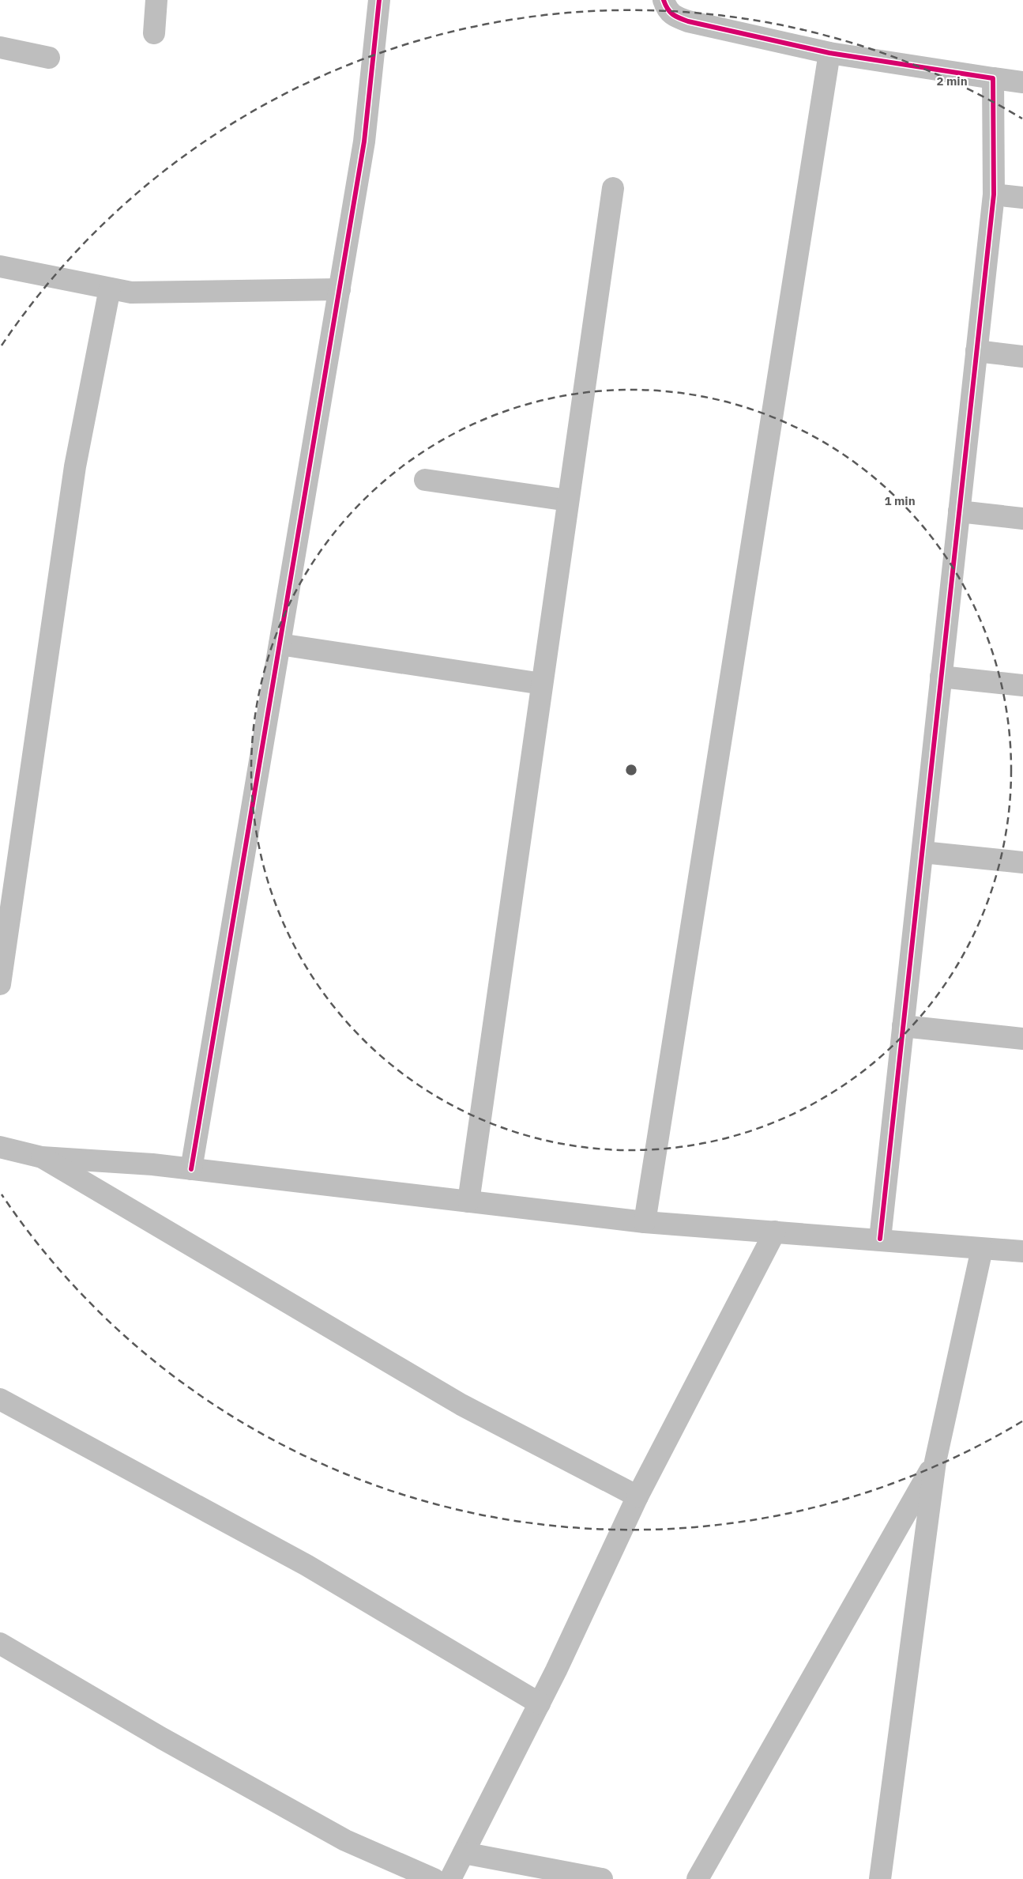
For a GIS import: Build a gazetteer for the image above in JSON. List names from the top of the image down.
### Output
{
  "rings": ["2 min", "1 min"]
}
